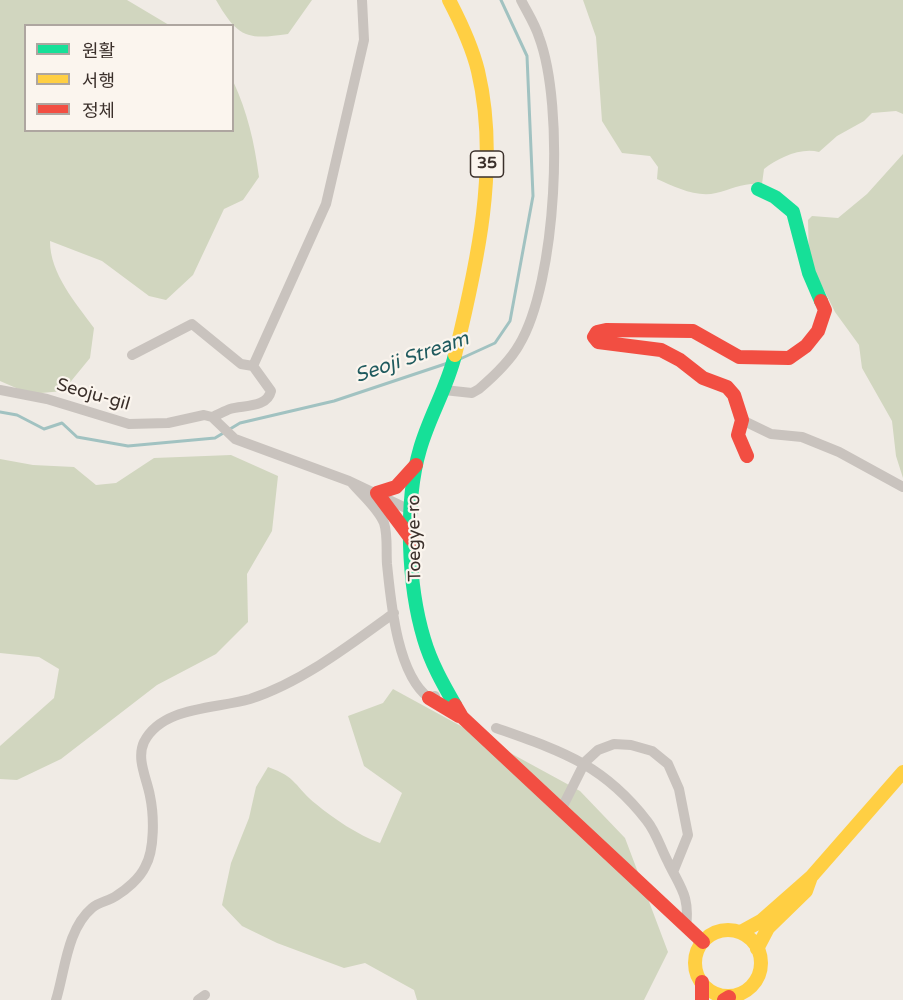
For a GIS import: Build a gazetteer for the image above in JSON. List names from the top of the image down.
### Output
{
  "streets": {
    "main road": ["35", "Toegye-ro"],
    "street": ["Seoju-gil"]
  },
  "water": ["Seoji Stream"],
  "legend": ["원활", "서행", "정체"]
}
